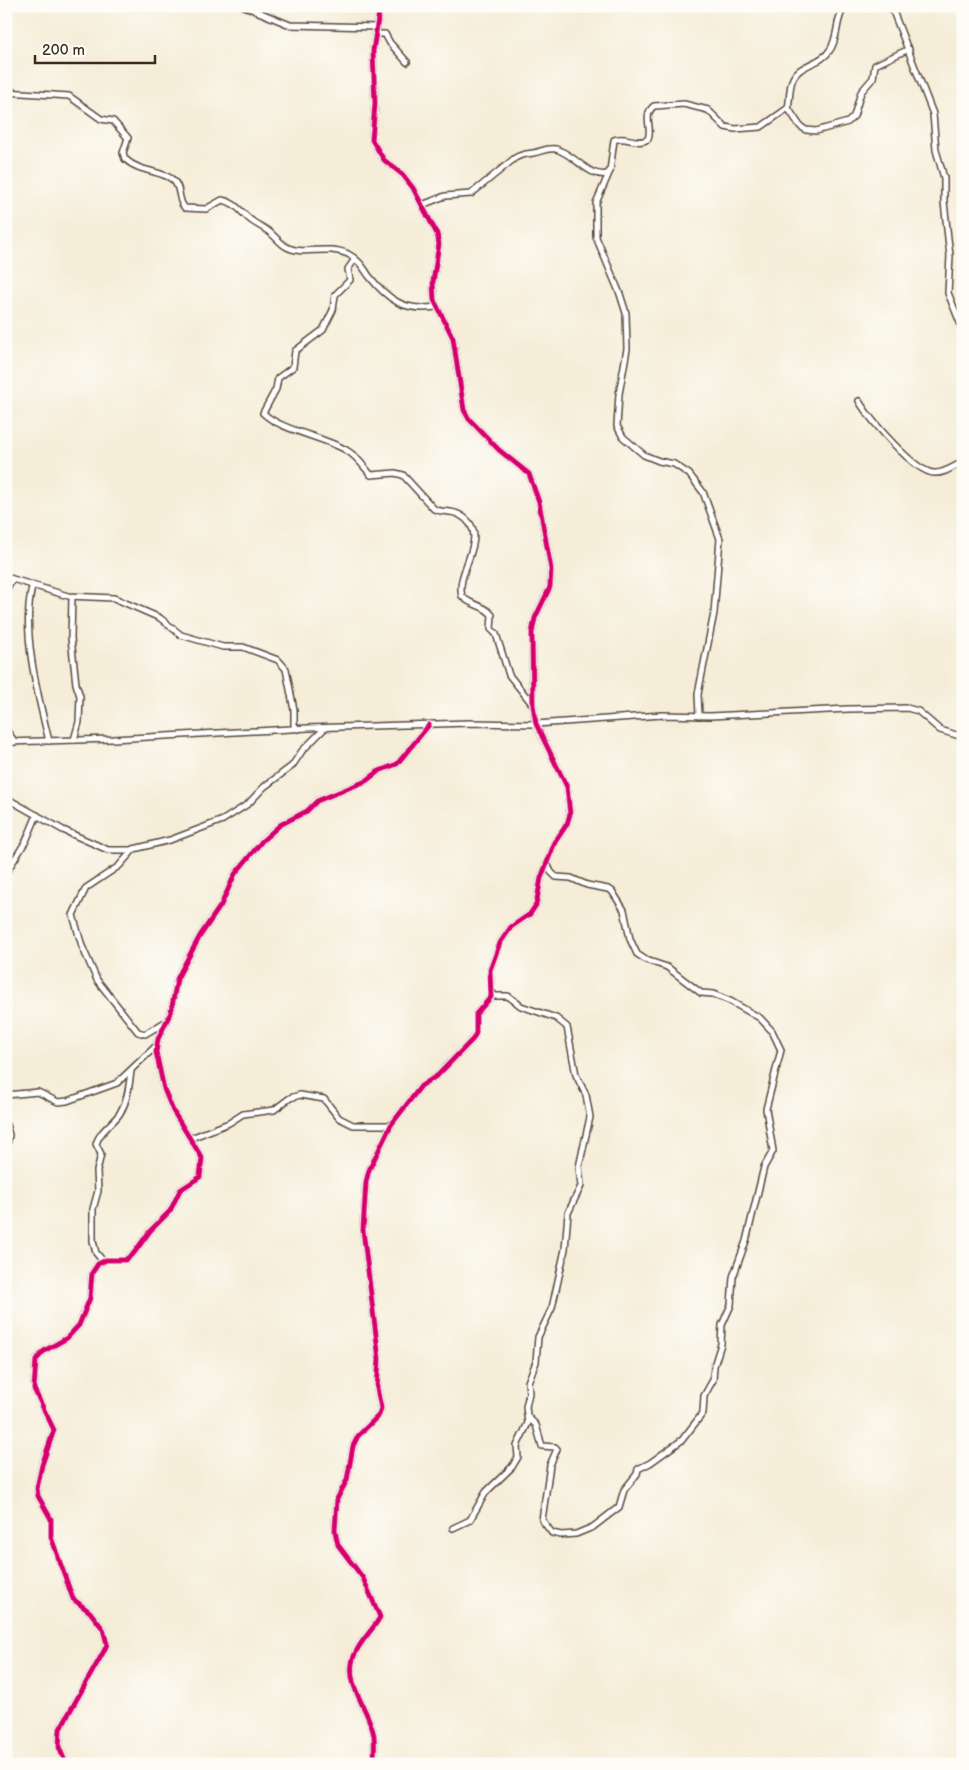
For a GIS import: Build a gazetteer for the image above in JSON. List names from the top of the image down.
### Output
{
  "scale_bar": "200 m"
}
